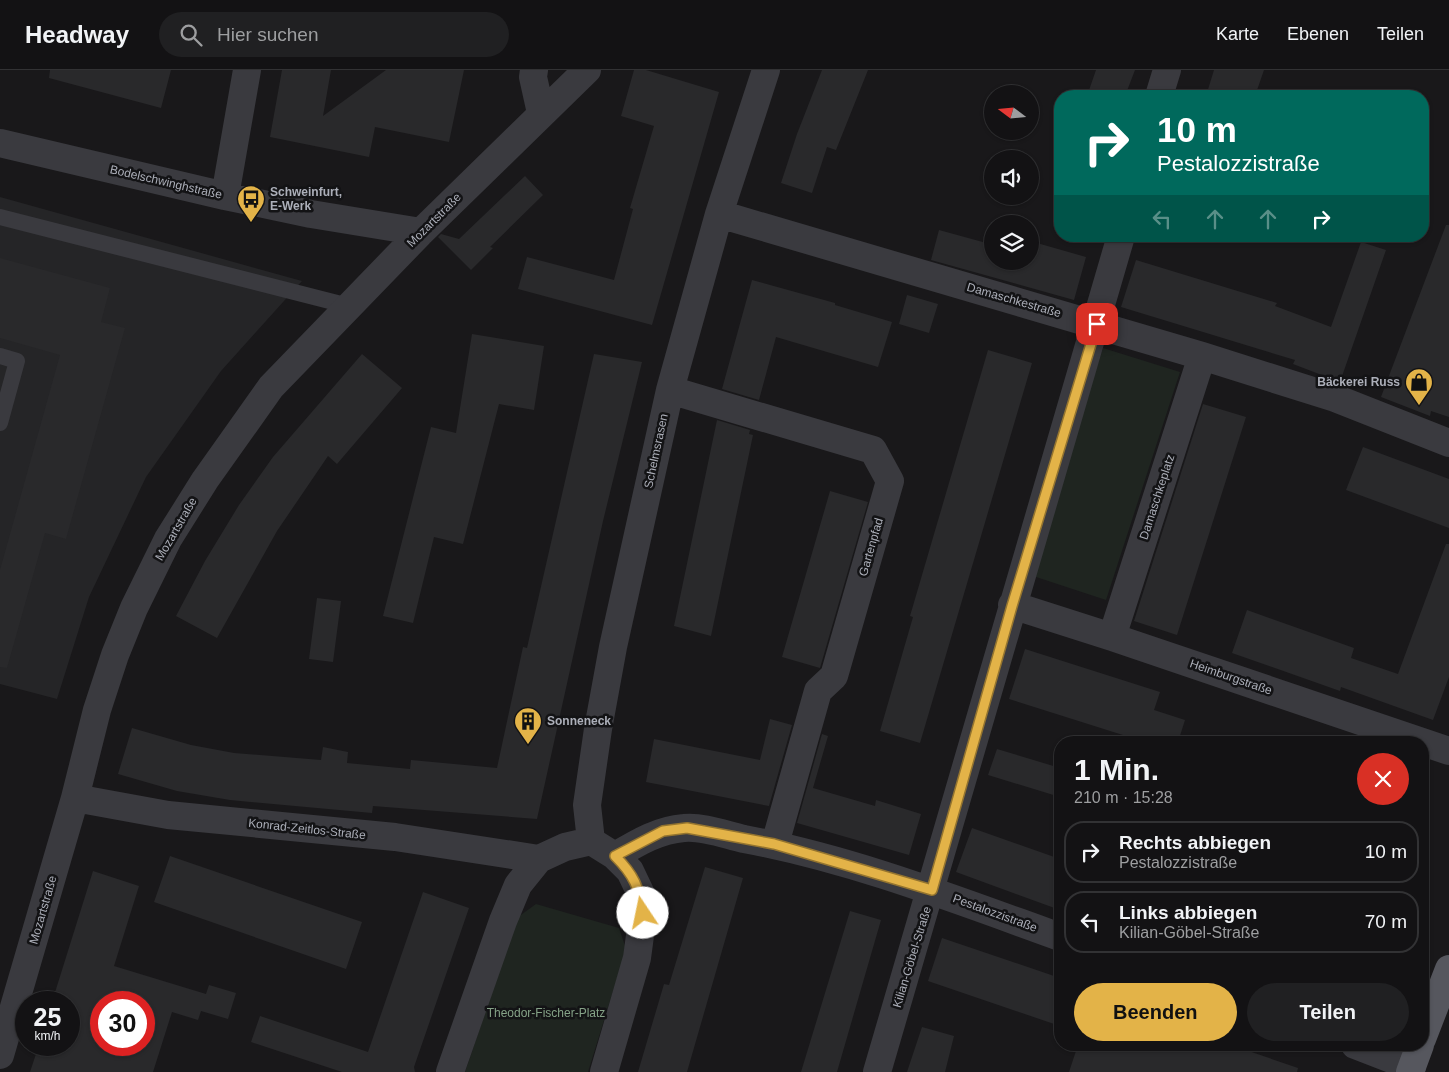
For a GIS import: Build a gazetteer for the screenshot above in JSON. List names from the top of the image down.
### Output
{
  "streets": {
    "street": [
      "Bodelschwinghstraße",
      "Mozartstraße",
      "Damaschkestraße",
      "Schelmsrasen",
      "Damaschkeplatz",
      "Gartenpfad",
      "Heimburgstraße",
      "Konrad-Zeitlos-Straße",
      "Pestalozzistraße",
      "Kilian-Göbel-Straße"
    ]
  },
  "crossings": [
    ["Bodelschwinghstraße", "Mozartstraße"],
    ["Mozartstraße", "Konrad-Zeitlos-Straße"],
    ["Damaschkestraße", "Schelmsrasen"],
    ["Damaschkestraße", "Damaschkeplatz"],
    ["Damaschkestraße", "Kilian-Göbel-Straße"],
    ["Schelmsrasen", "Gartenpfad"],
    ["Damaschkeplatz", "Heimburgstraße"],
    ["Gartenpfad", "Pestalozzistraße"],
    ["Heimburgstraße", "Kilian-Göbel-Straße"],
    ["Pestalozzistraße", "Kilian-Göbel-Straße"]
  ],
  "parks": ["Theodor-Fischer-Platz"],
  "places": {
    "bus stop": ["Schweinfurt, E-Werk"],
    "shop": ["Bäckerei Russ"],
    "building": ["Sonneneck"]
  },
  "north": "left",
  "page": {
    "header": "Headway",
    "search": "Hier suchen",
    "nav": ["Karte", "Ebenen", "Teilen"],
    "turn": ["10 m", "Pestalozzistraße"],
    "heading": ["1 Min.", "210 m · 15:28"],
    "list": [
      {
        "name": "Rechts abbiegen",
        "note": "Pestalozzistraße",
        "value": "10 m"
      },
      {
        "name": "Links abbiegen",
        "note": "Kilian-Göbel-Straße",
        "value": "70 m"
      }
    ],
    "buttons": ["Beenden", "Teilen"],
    "speed": "25 km/h",
    "limit": "30"
  }
}
